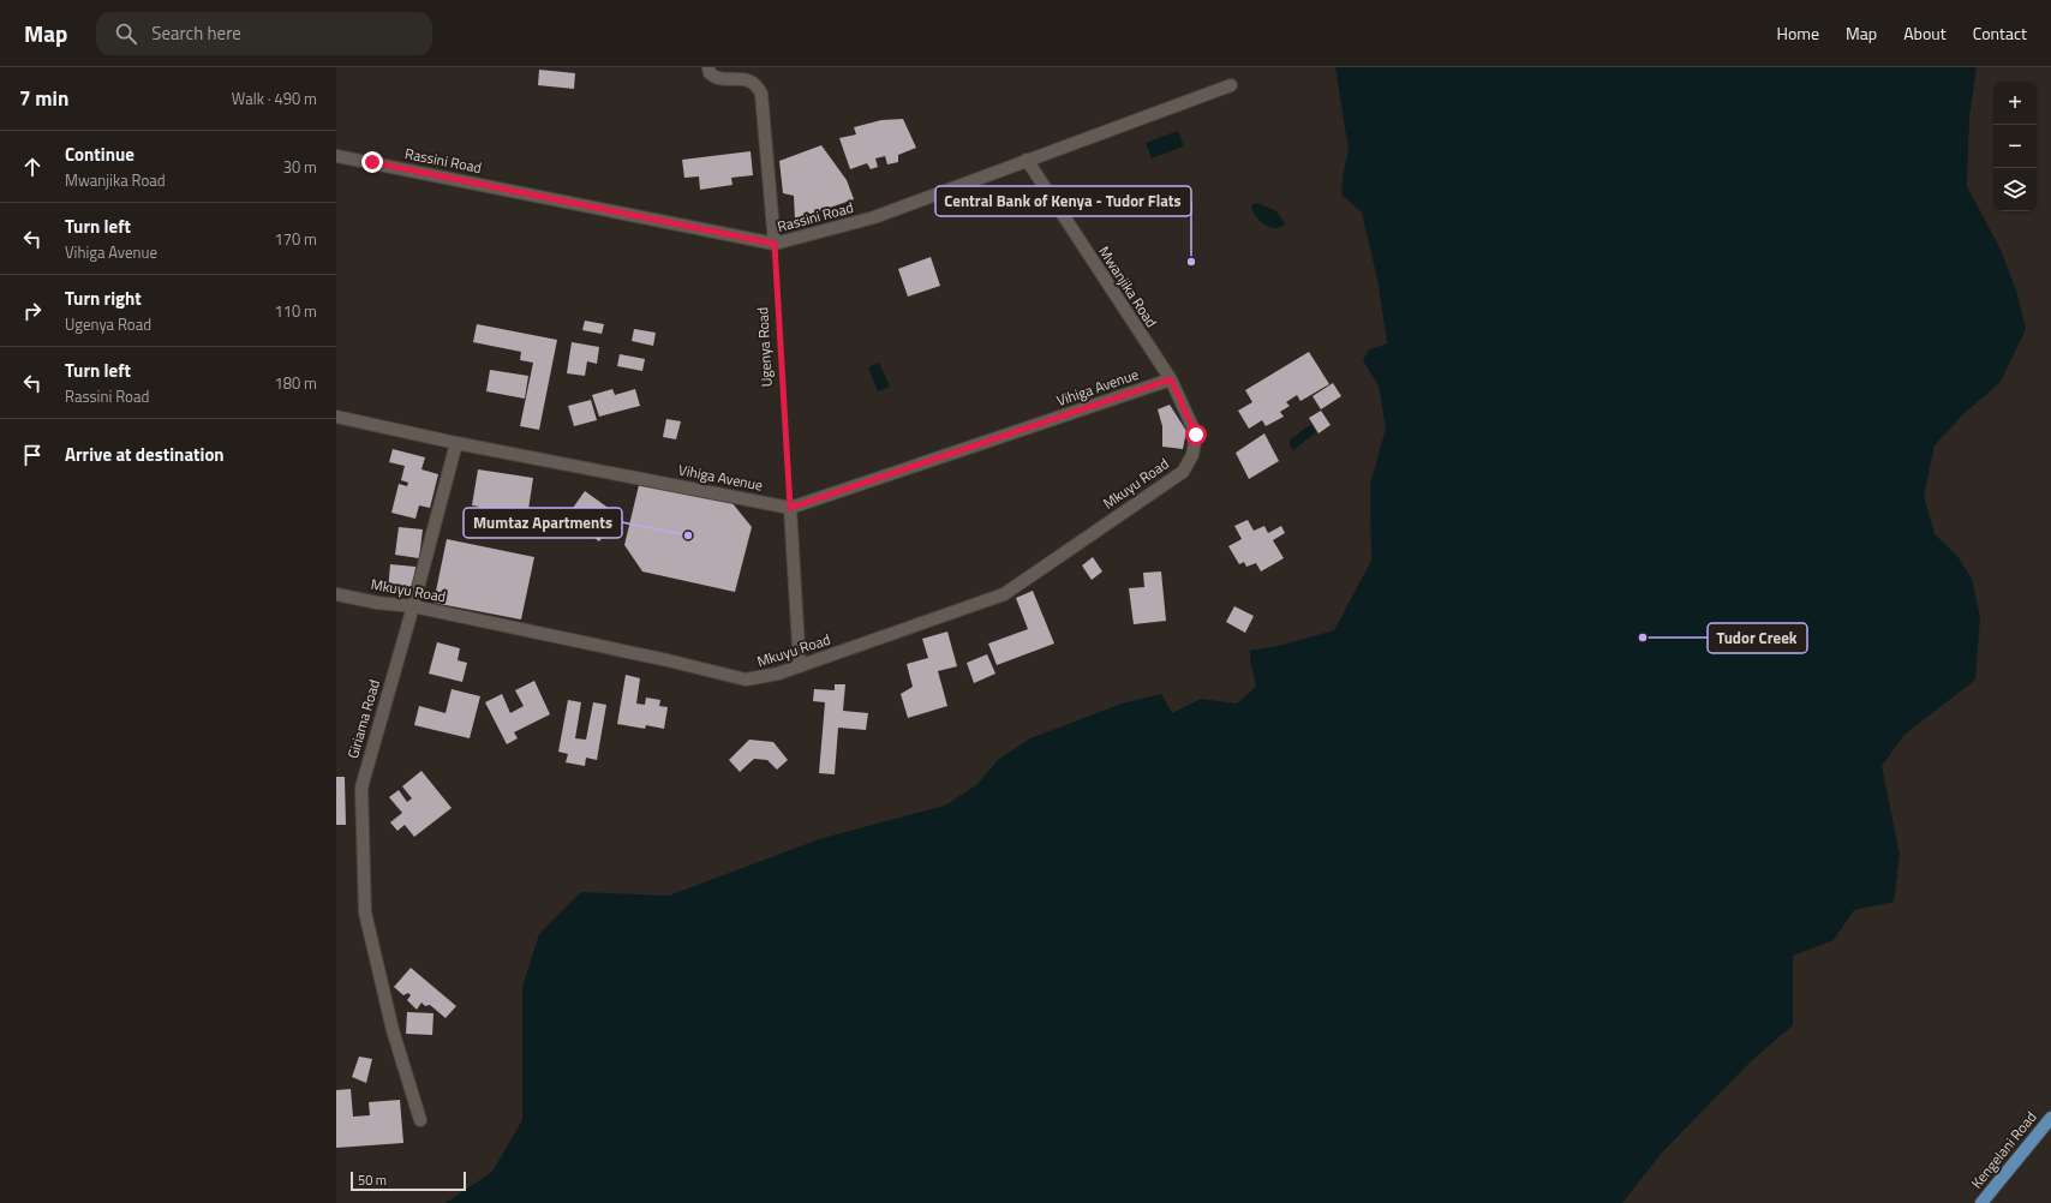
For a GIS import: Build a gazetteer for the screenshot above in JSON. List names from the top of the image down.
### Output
{
  "streets": {
    "main road": ["Kengelani Road"],
    "street": [
      "Rassini Road",
      "Mwanjika Road",
      "Vihiga Avenue",
      "Mkuyu Road",
      "Giriama Road"
    ],
    "path": ["Ugenya Road"]
  },
  "crossings": [
    ["Rassini Road", "Mwanjika Road"],
    ["Rassini Road", "Ugenya Road"],
    ["Mwanjika Road", "Vihiga Avenue"],
    ["Mwanjika Road", "Mkuyu Road"],
    ["Ugenya Road", "Vihiga Avenue"],
    ["Vihiga Avenue", "Giriama Road"],
    ["Mkuyu Road", "Giriama Road"]
  ],
  "places": ["Central Bank of Kenya - Tudor Flats", "Mumtaz Apartments", "Tudor Creek"],
  "scale_bar": "50 m",
  "page": {
    "header": "Map",
    "search": "Search here",
    "nav": [
      "Home",
      "Map",
      "About",
      "Contact"
    ],
    "heading": ["7 min", "Walk · 490 m"],
    "map_buttons": ["+", "−"],
    "list": [
      ["Continue", "Mwanjika Road", "30 m"],
      ["Turn left", "Vihiga Avenue", "170 m"],
      ["Turn right", "Ugenya Road", "110 m"],
      ["Turn left", "Rassini Road", "180 m"],
      "Arrive at destination"
    ],
    "scale": "50 m"
  }
}
